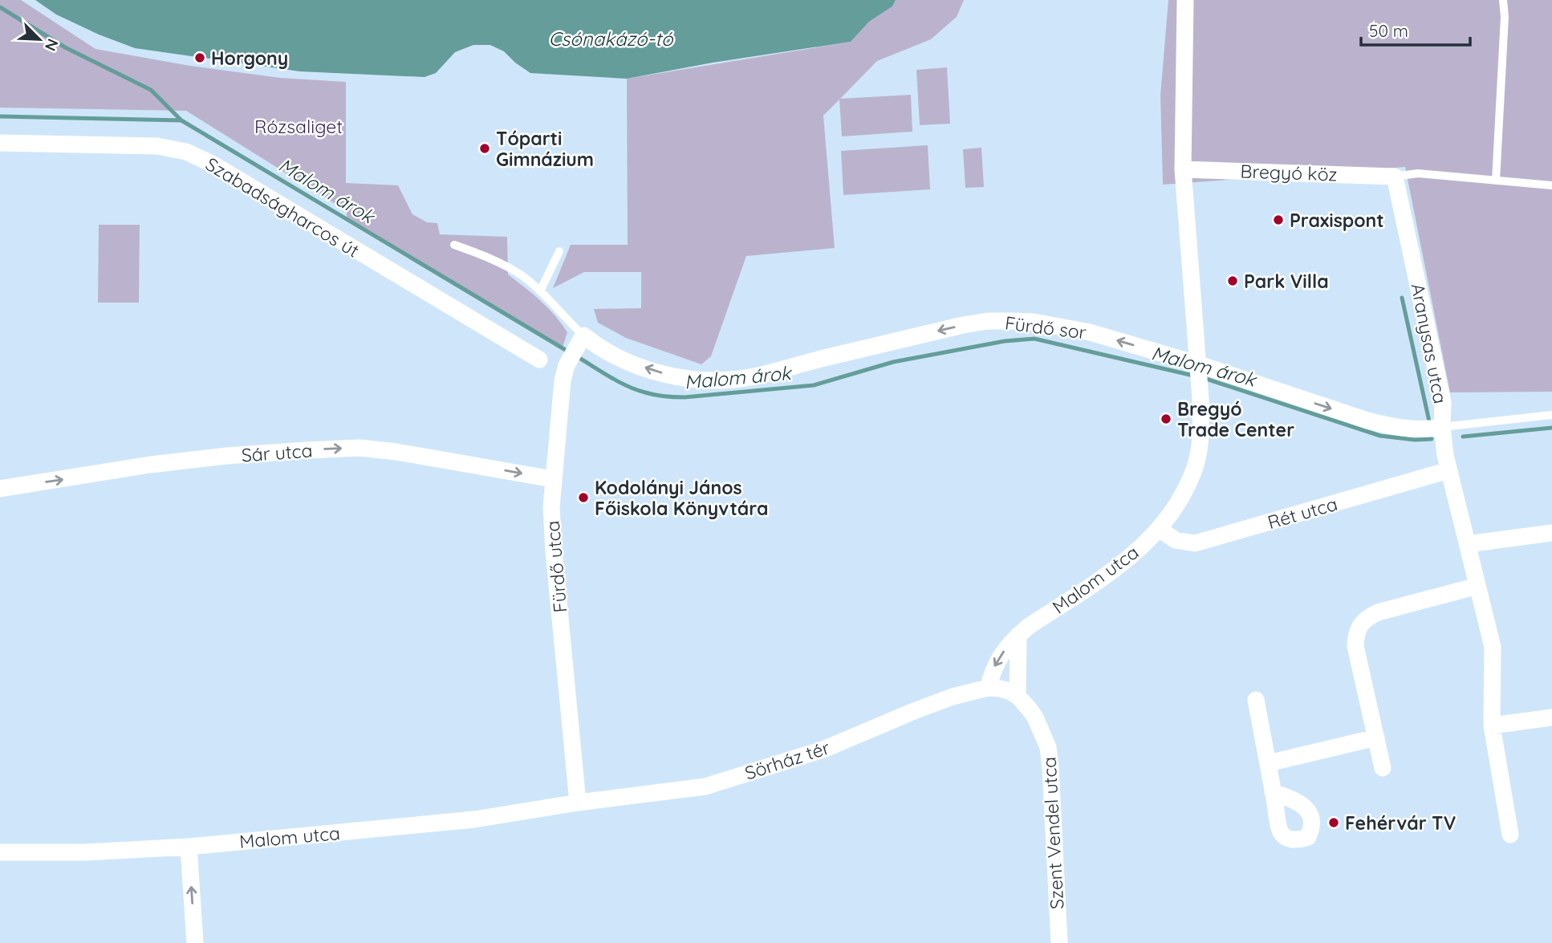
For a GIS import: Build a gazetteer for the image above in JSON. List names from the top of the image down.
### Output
{
  "streets": {
    "street": [
      "Bregyó köz",
      "Szabadságharcos út",
      "Fürdő sor",
      "Aranysas utca",
      "Sár utca",
      "Rét utca",
      "Fürdő utca",
      "Malom utca",
      "Sörház tér",
      "Szent Vendel utca"
    ]
  },
  "crossings": [
    ["Bregyó köz", "Aranysas utca"],
    ["Fürdő sor", "Aranysas utca"],
    ["Fürdő sor", "Fürdő utca"],
    ["Fürdő sor", "Malom utca"],
    ["Aranysas utca", "Rét utca"],
    ["Sár utca", "Fürdő utca"],
    ["Rét utca", "Malom utca"],
    ["Fürdő utca", "Malom utca"],
    ["Fürdő utca", "Sörház tér"],
    ["Malom utca", "Sörház tér"]
  ],
  "one_way": ["Sár utca"],
  "water": ["Csónakázó-tó", "Malom árok"],
  "parks": ["Rózsaliget"],
  "places": [
    "Horgony",
    "Tóparti Gimnázium",
    "Praxispont",
    "Park Villa",
    "Bregyó Trade Center",
    "Kodolányi János Főiskola Könyvtára",
    "Fehérvár TV"
  ],
  "scale_bar": "50 m",
  "north": "bottom right"
}
